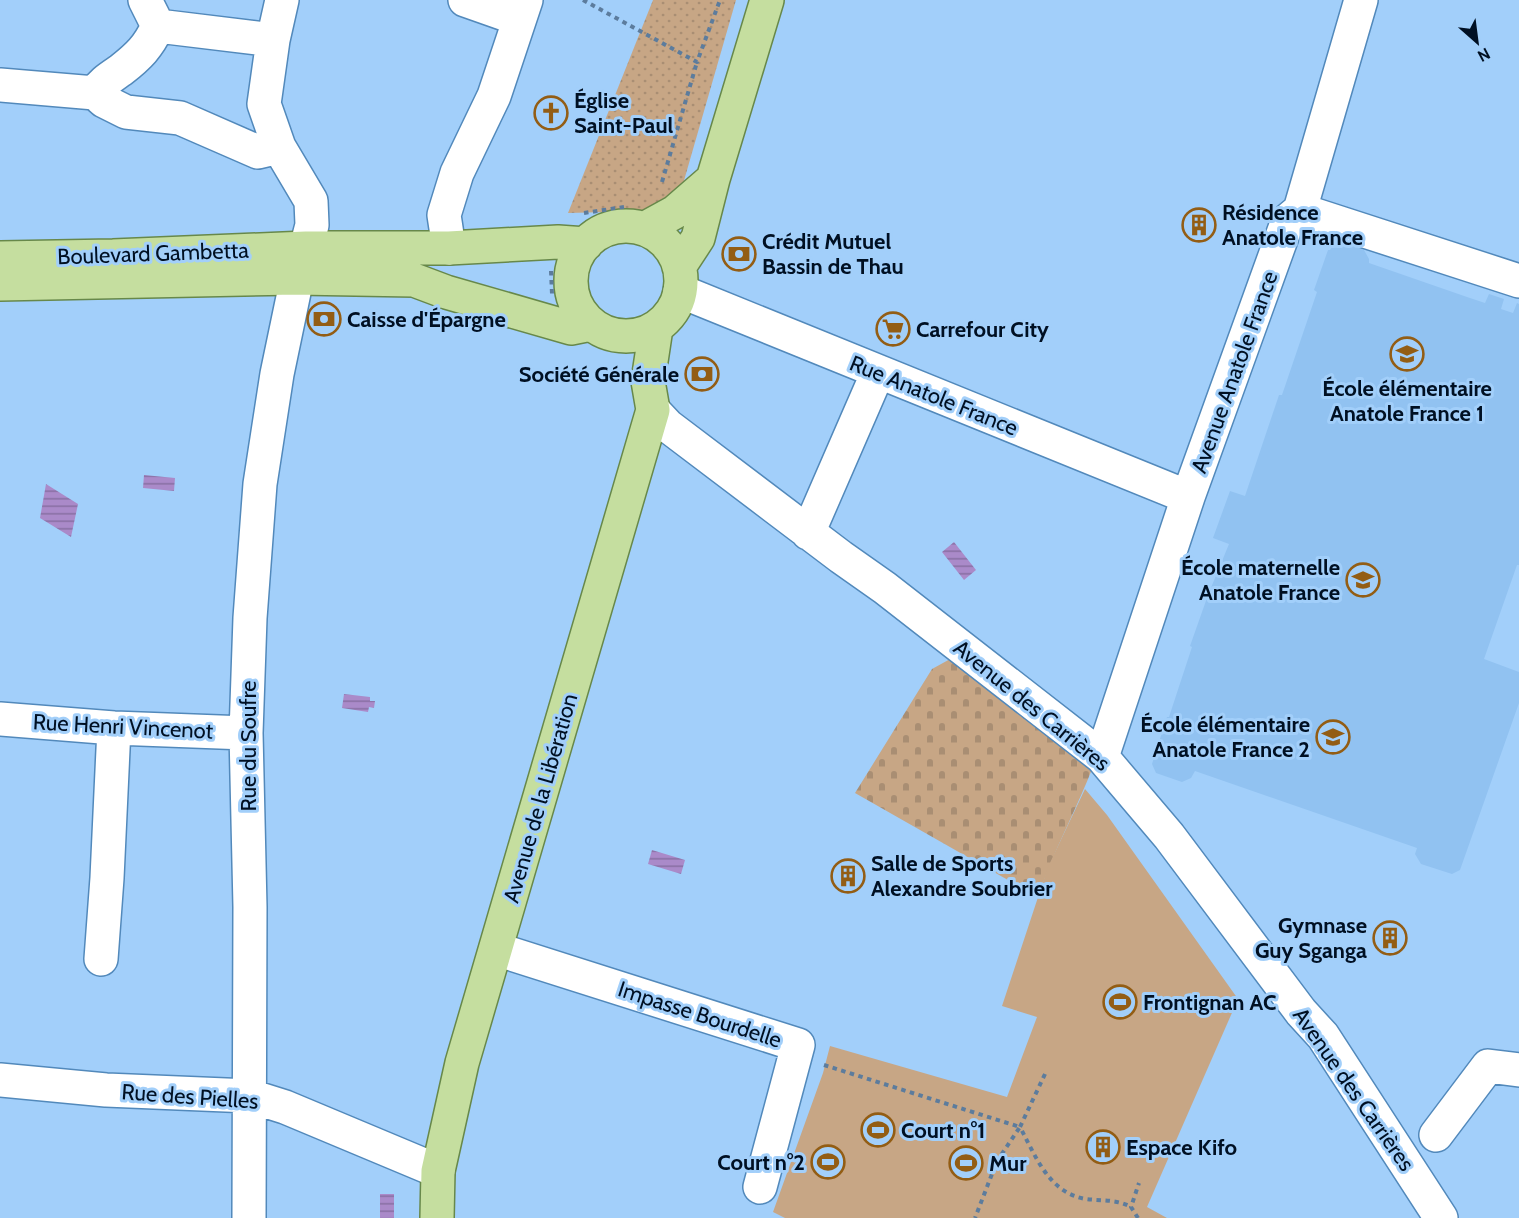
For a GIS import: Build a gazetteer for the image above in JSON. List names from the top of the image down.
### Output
{
  "streets": {
    "main road": ["Boulevard Gambetta", "Avenue de la Libération"],
    "street": [
      "Avenue Anatole France",
      "Rue Anatole France",
      "Avenue des Carrières",
      "Rue Henri Vincenot",
      "Rue du Soufre",
      "Impasse Bourdelle",
      "Rue des Pielles"
    ]
  },
  "crossings": [
    ["Boulevard Gambetta", "Rue Anatole France"],
    ["Boulevard Gambetta", "Rue du Soufre"],
    ["Boulevard Gambetta", "Avenue de la Libération"],
    ["Avenue Anatole France", "Rue Anatole France"],
    ["Avenue Anatole France", "Avenue des Carrières"],
    ["Rue Anatole France", "Avenue de la Libération"],
    ["Avenue des Carrières", "Avenue de la Libération"],
    ["Rue Henri Vincenot", "Rue du Soufre"],
    ["Rue du Soufre", "Rue des Pielles"],
    ["Avenue de la Libération", "Impasse Bourdelle"],
    ["Avenue de la Libération", "Rue des Pielles"]
  ],
  "places": {
    "church": ["Église Saint-Paul"],
    "building": [
      "Résidence Anatole France",
      "Salle de Sports Alexandre Soubrier",
      "Gymnase Guy Sganga",
      "Espace Kifo"
    ],
    "bank": ["Crédit Mutuel Bassin de Thau", "Caisse d'Épargne", "Société Générale"],
    "supermarket": ["Carrefour City"],
    "school or university": ["École élémentaire Anatole France 1", "École maternelle Anatole France", "École élémentaire Anatole France 2"],
    "sports": [
      "Frontignan AC",
      "Court n°1",
      "Court n°2",
      "Mur"
    ]
  },
  "north": "bottom right"
}
